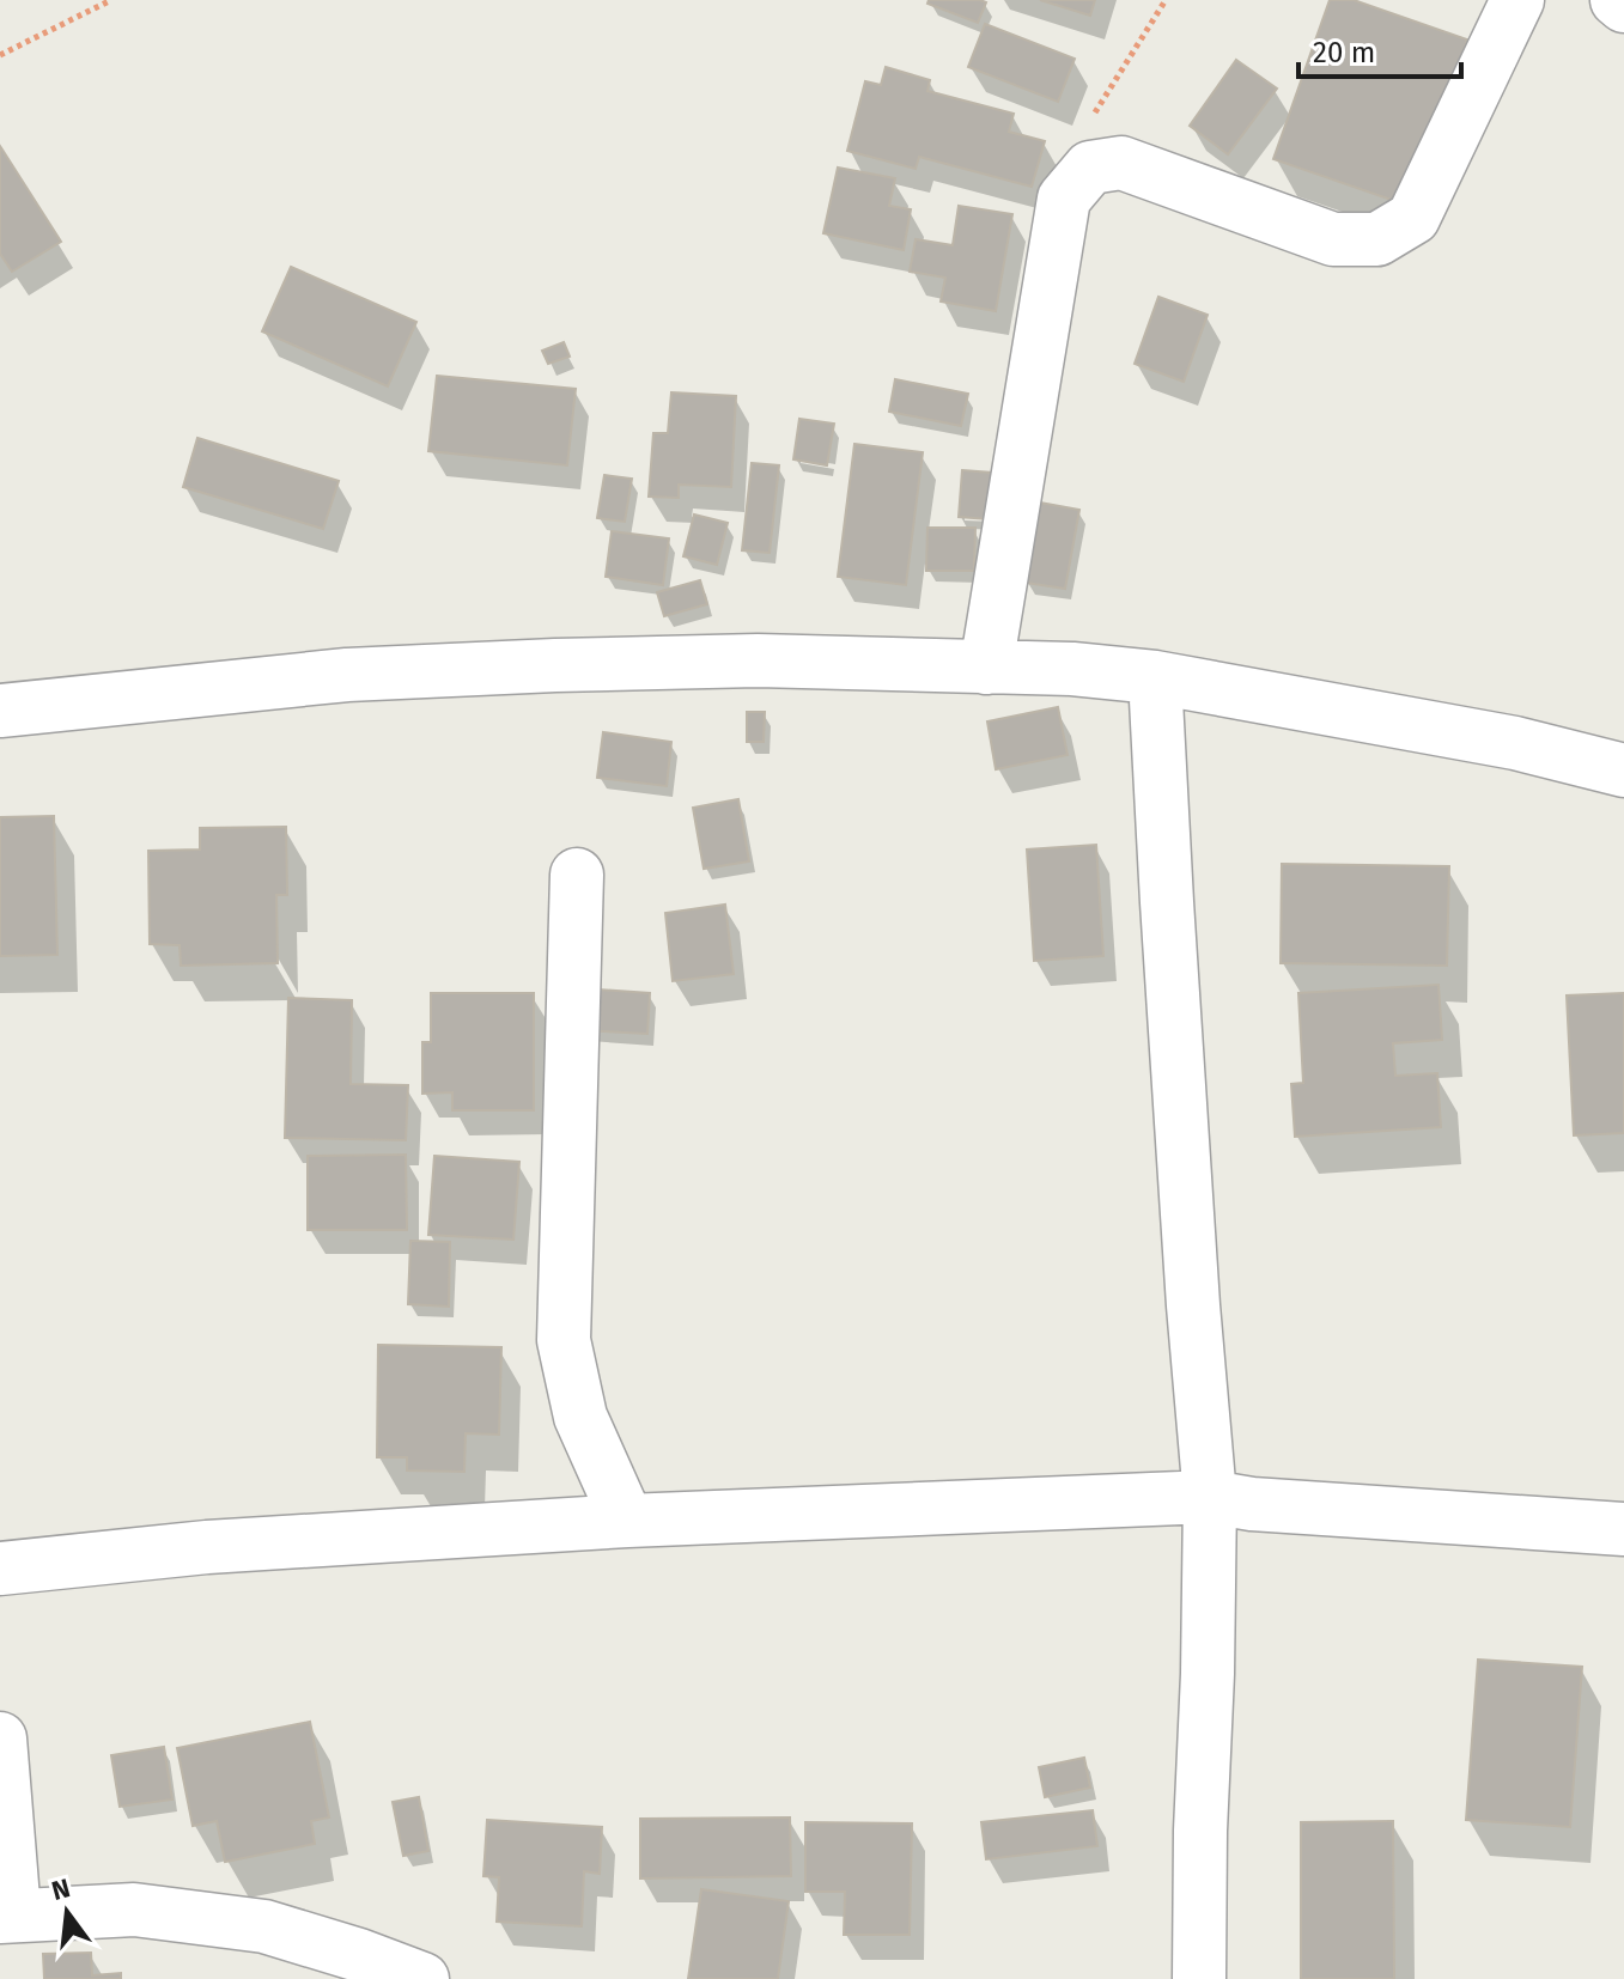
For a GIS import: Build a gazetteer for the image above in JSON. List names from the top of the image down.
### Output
{
  "scale_bar": "20 m",
  "north": "top"
}
